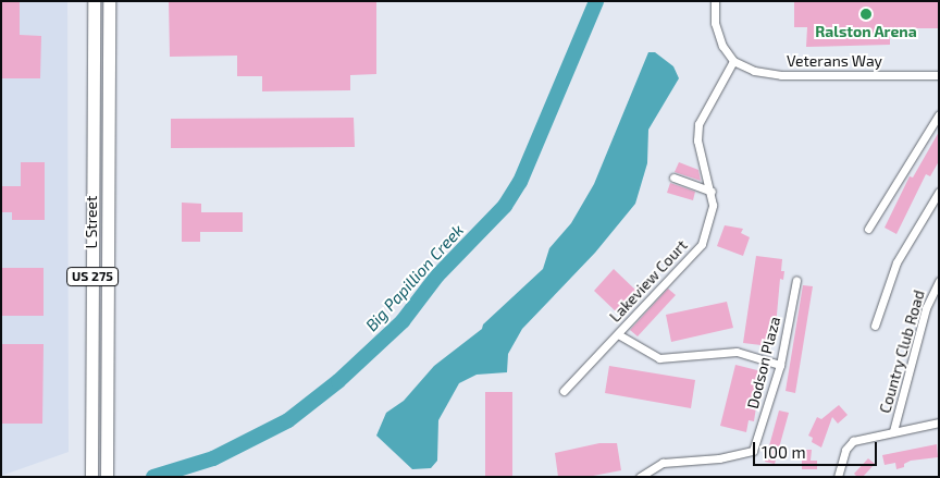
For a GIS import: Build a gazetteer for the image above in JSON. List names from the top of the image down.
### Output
{
  "streets": {
    "main road": ["L Street", "US 275"],
    "street": [
      "Veterans Way",
      "Lakeview Court",
      "Country Club Road",
      "Dodson Plaza"
    ]
  },
  "crossings": [
    ["Veterans Way", "Lakeview Court"]
  ],
  "water": ["Big Papillion Creek"],
  "places": ["Ralston Arena"],
  "scale_bar": "100 m"
}
